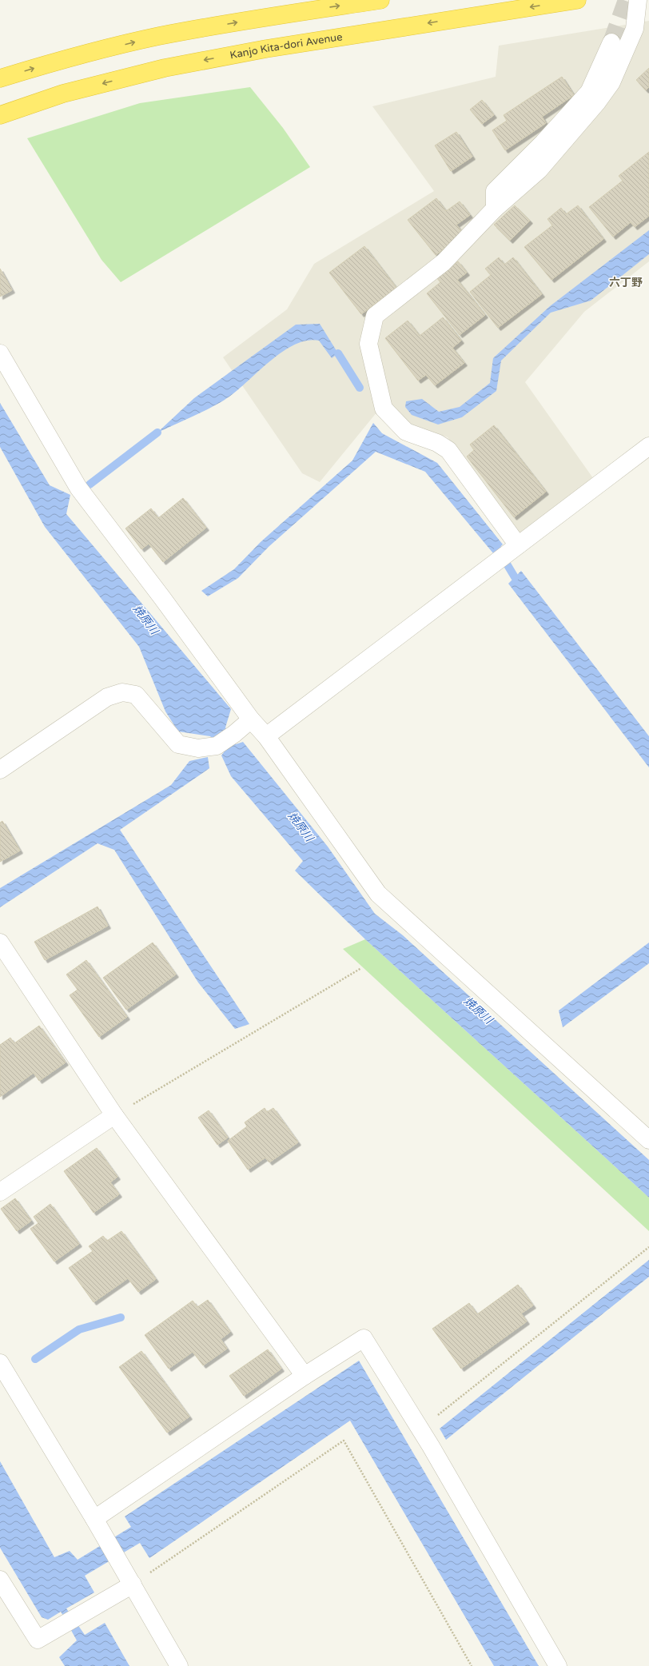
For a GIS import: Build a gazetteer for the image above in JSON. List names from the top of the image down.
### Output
{
  "streets": {
    "highway": ["Kanjo Kita-dori Avenue"]
  },
  "districts": ["六丁野"],
  "water": ["焼原川"]
}
